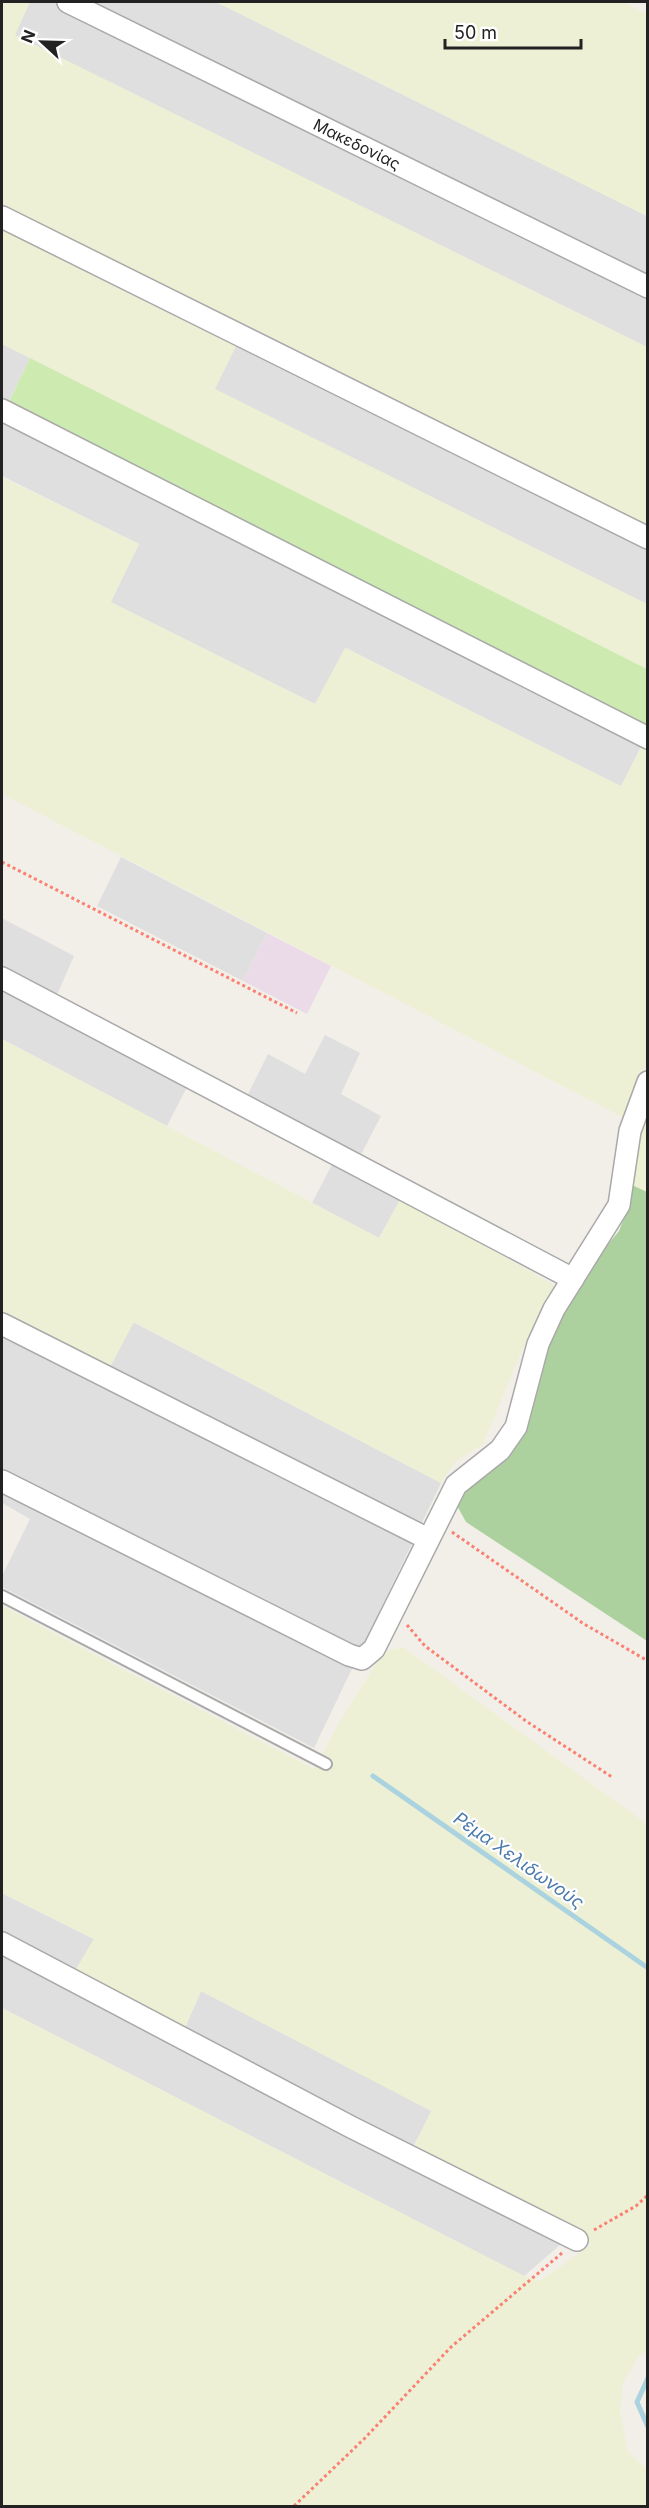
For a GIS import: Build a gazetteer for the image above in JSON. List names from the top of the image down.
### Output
{
  "streets": {
    "street": ["Μακεδονίας"]
  },
  "water": ["Ρέμα Χελιδωνούς"],
  "scale_bar": "50 m",
  "north": "left"
}
